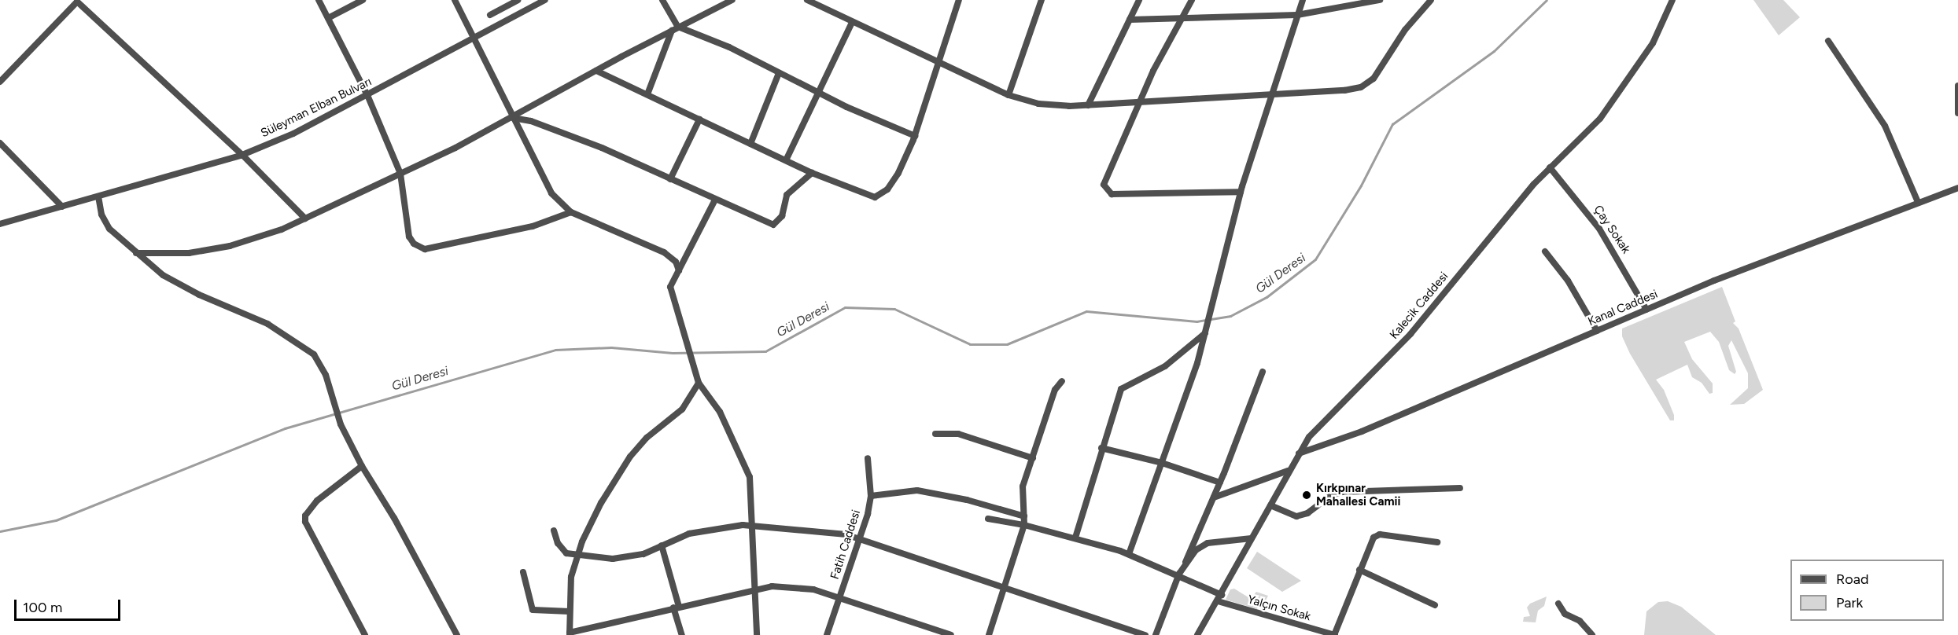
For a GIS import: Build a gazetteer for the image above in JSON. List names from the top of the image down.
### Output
{
  "streets": {
    "street": [
      "Süleyman Elban Bulvarı",
      "Çay Sokak",
      "Kalecik Caddesi",
      "Kanal Caddesi",
      "Fatih Caddesi",
      "Yalçın Sokak"
    ]
  },
  "crossings": [
    ["Çay Sokak", "Kalecik Caddesi"],
    ["Çay Sokak", "Kanal Caddesi"],
    ["Kalecik Caddesi", "Kanal Caddesi"],
    ["Kalecik Caddesi", "Yalçın Sokak"]
  ],
  "water": ["Gül Deresi"],
  "places": ["Kırkpınar Mahallesi Camii"],
  "legend": ["Road", "Park"],
  "scale_bar": "100 m"
}
